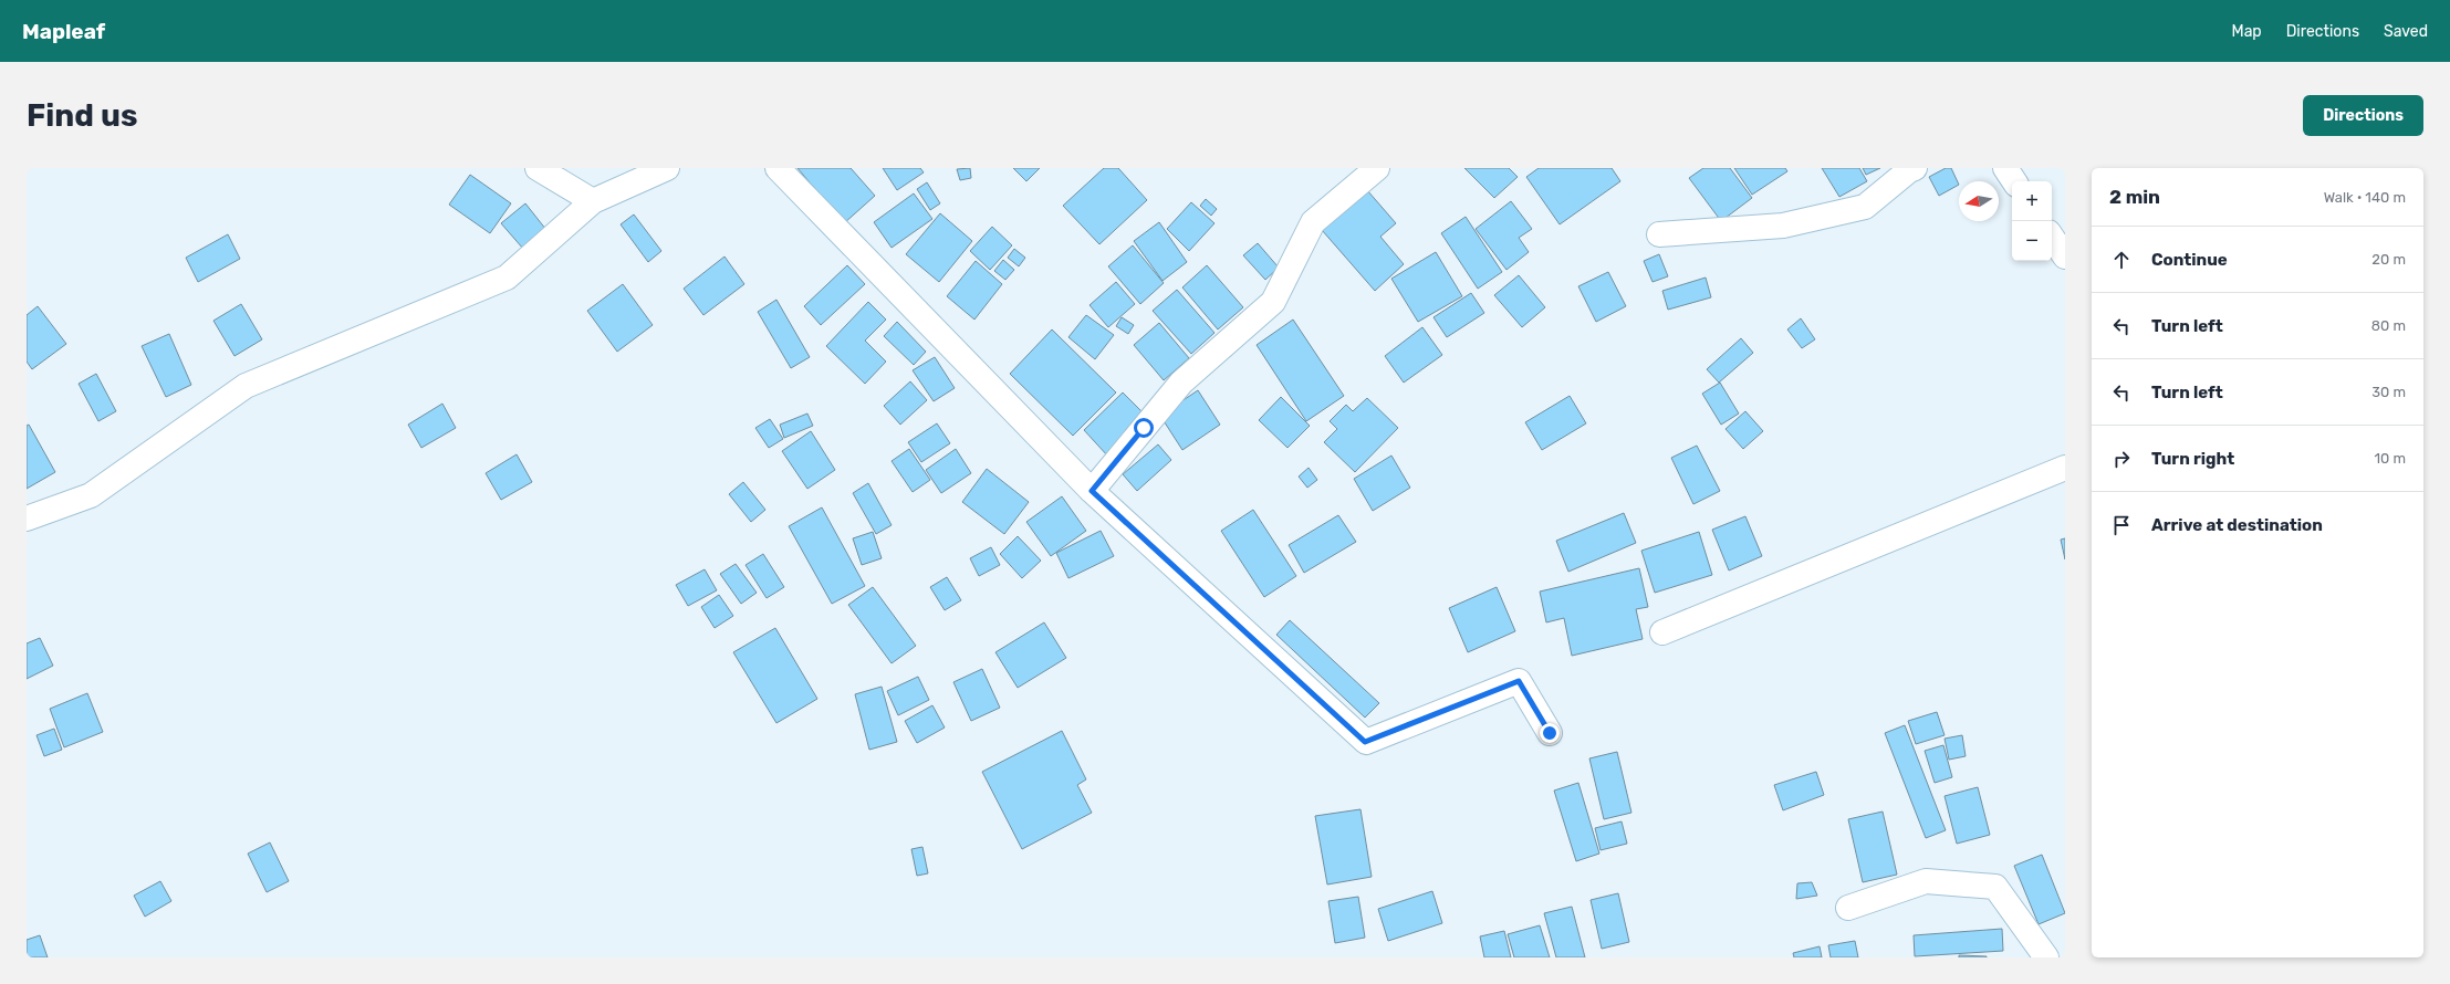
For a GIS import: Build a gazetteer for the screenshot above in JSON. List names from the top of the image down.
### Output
{
  "north": "left",
  "page": {
    "header": "Mapleaf",
    "nav": ["Map", "Directions", "Saved"],
    "buttons": "Directions",
    "title": "Find us",
    "heading": ["2 min", "Walk · 140 m"],
    "map_buttons": ["+", "−"],
    "list": [
      ["Continue", "20 m"],
      ["Turn left", "80 m"],
      ["Turn left", "30 m"],
      ["Turn right", "10 m"],
      "Arrive at destination"
    ]
  }
}
